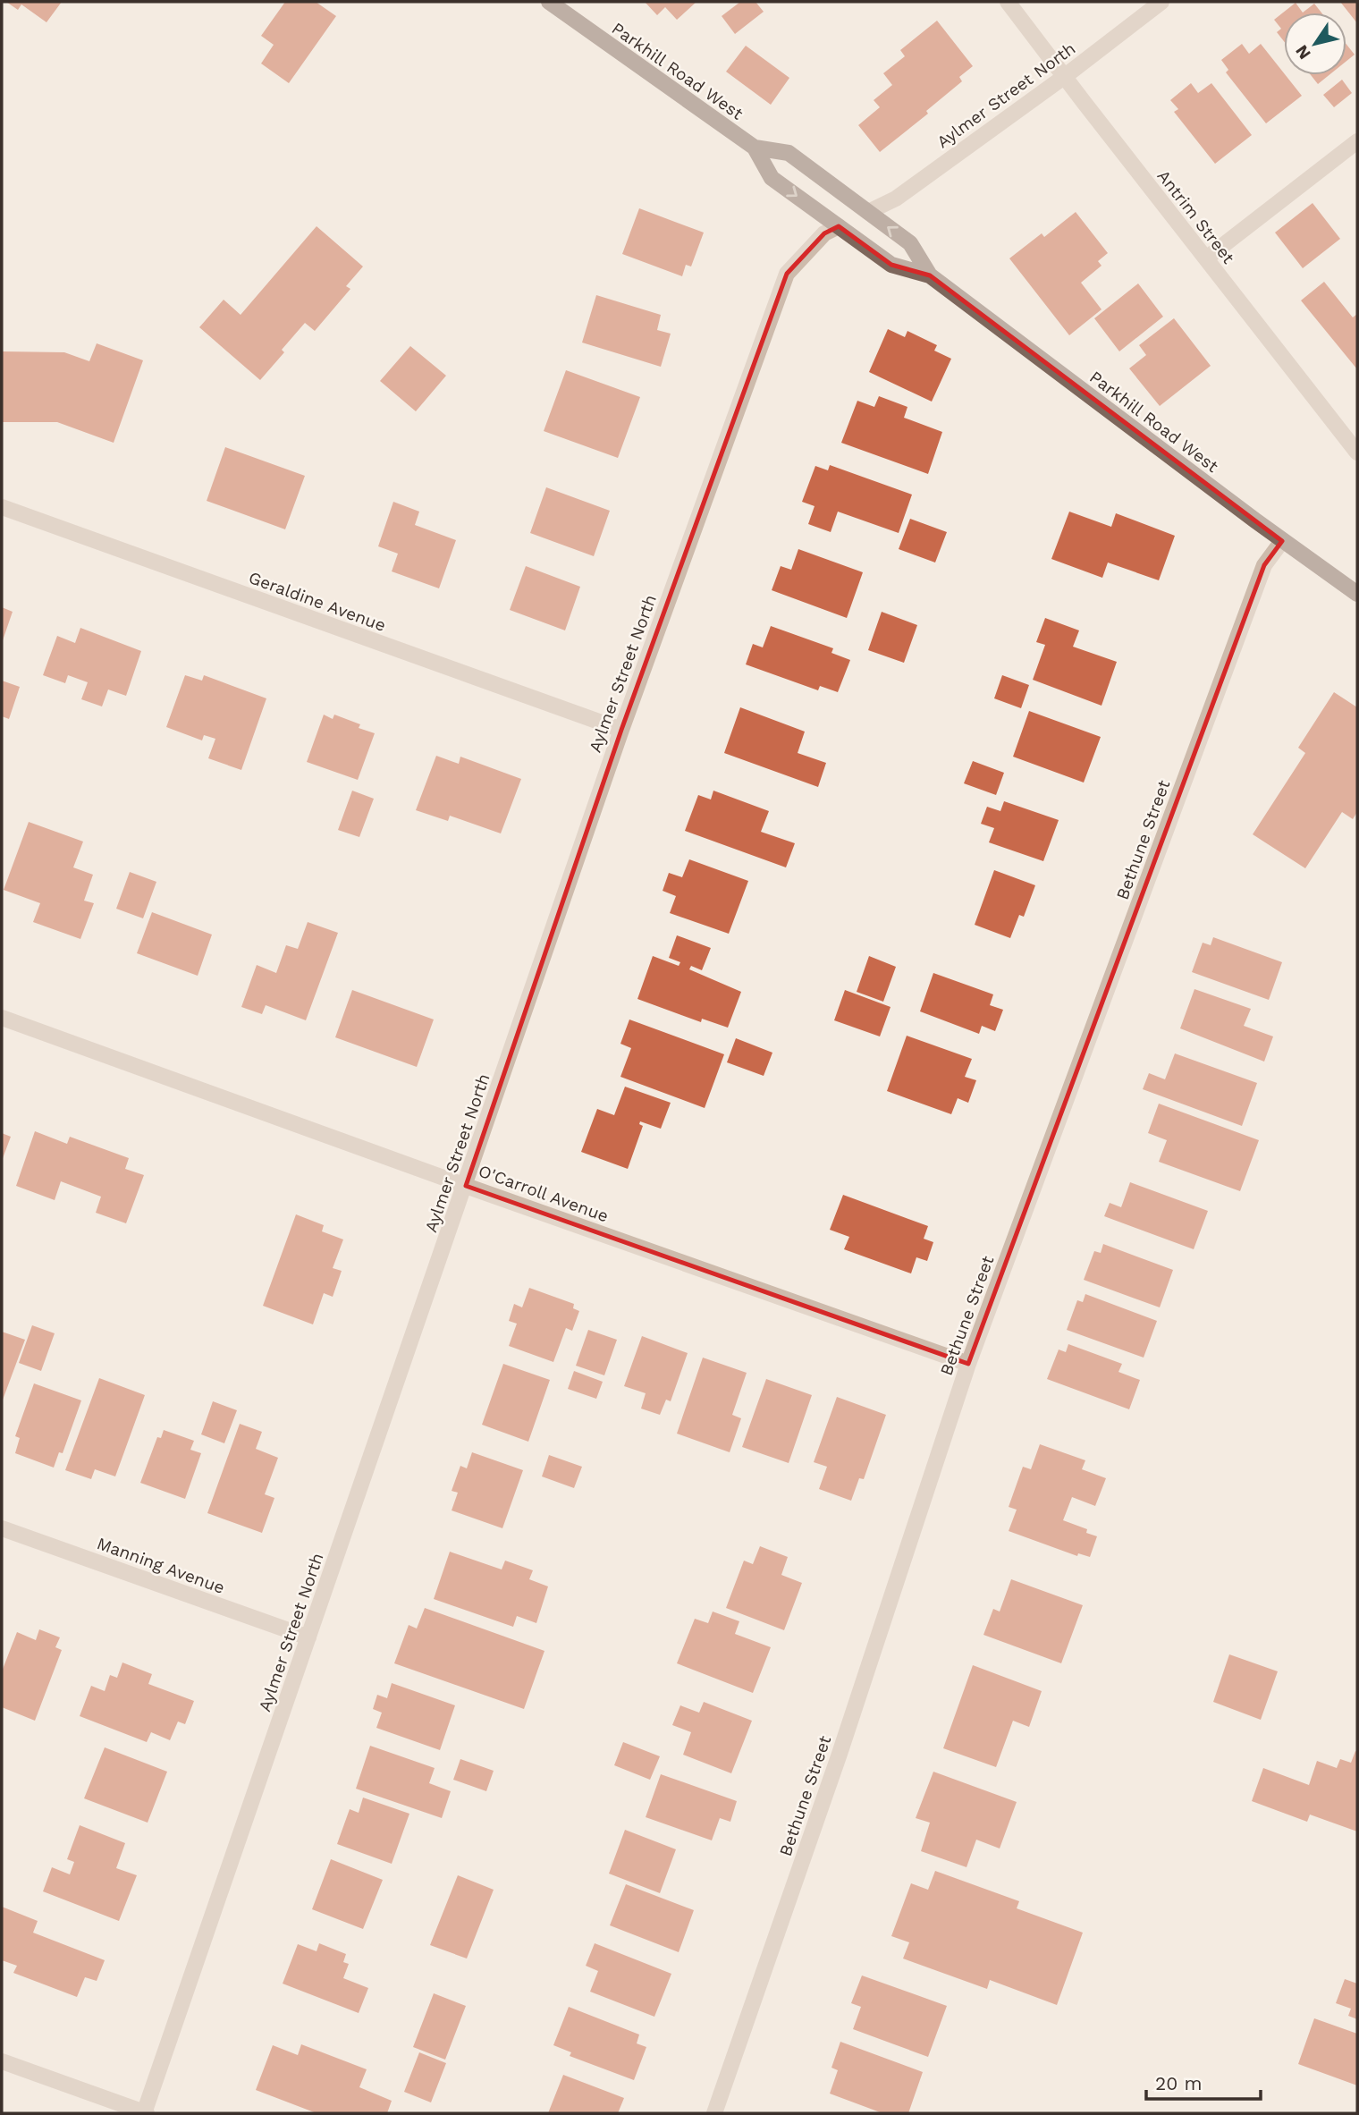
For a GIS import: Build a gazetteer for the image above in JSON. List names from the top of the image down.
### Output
{
  "streets": {
    "main road": ["Parkhill Road West"],
    "street": [
      "Aylmer Street North",
      "Antrim Street",
      "Geraldine Avenue",
      "Bethune Street",
      "O'Carroll Avenue",
      "Manning Avenue"
    ]
  },
  "crossings": [
    ["Parkhill Road West", "Aylmer Street North"],
    ["Parkhill Road West", "Bethune Street"],
    ["Aylmer Street North", "Antrim Street"],
    ["Aylmer Street North", "Geraldine Avenue"],
    ["Aylmer Street North", "O'Carroll Avenue"],
    ["Aylmer Street North", "Manning Avenue"],
    ["Bethune Street", "O'Carroll Avenue"]
  ],
  "scale_bar": "20 m",
  "north": "bottom left"
}
